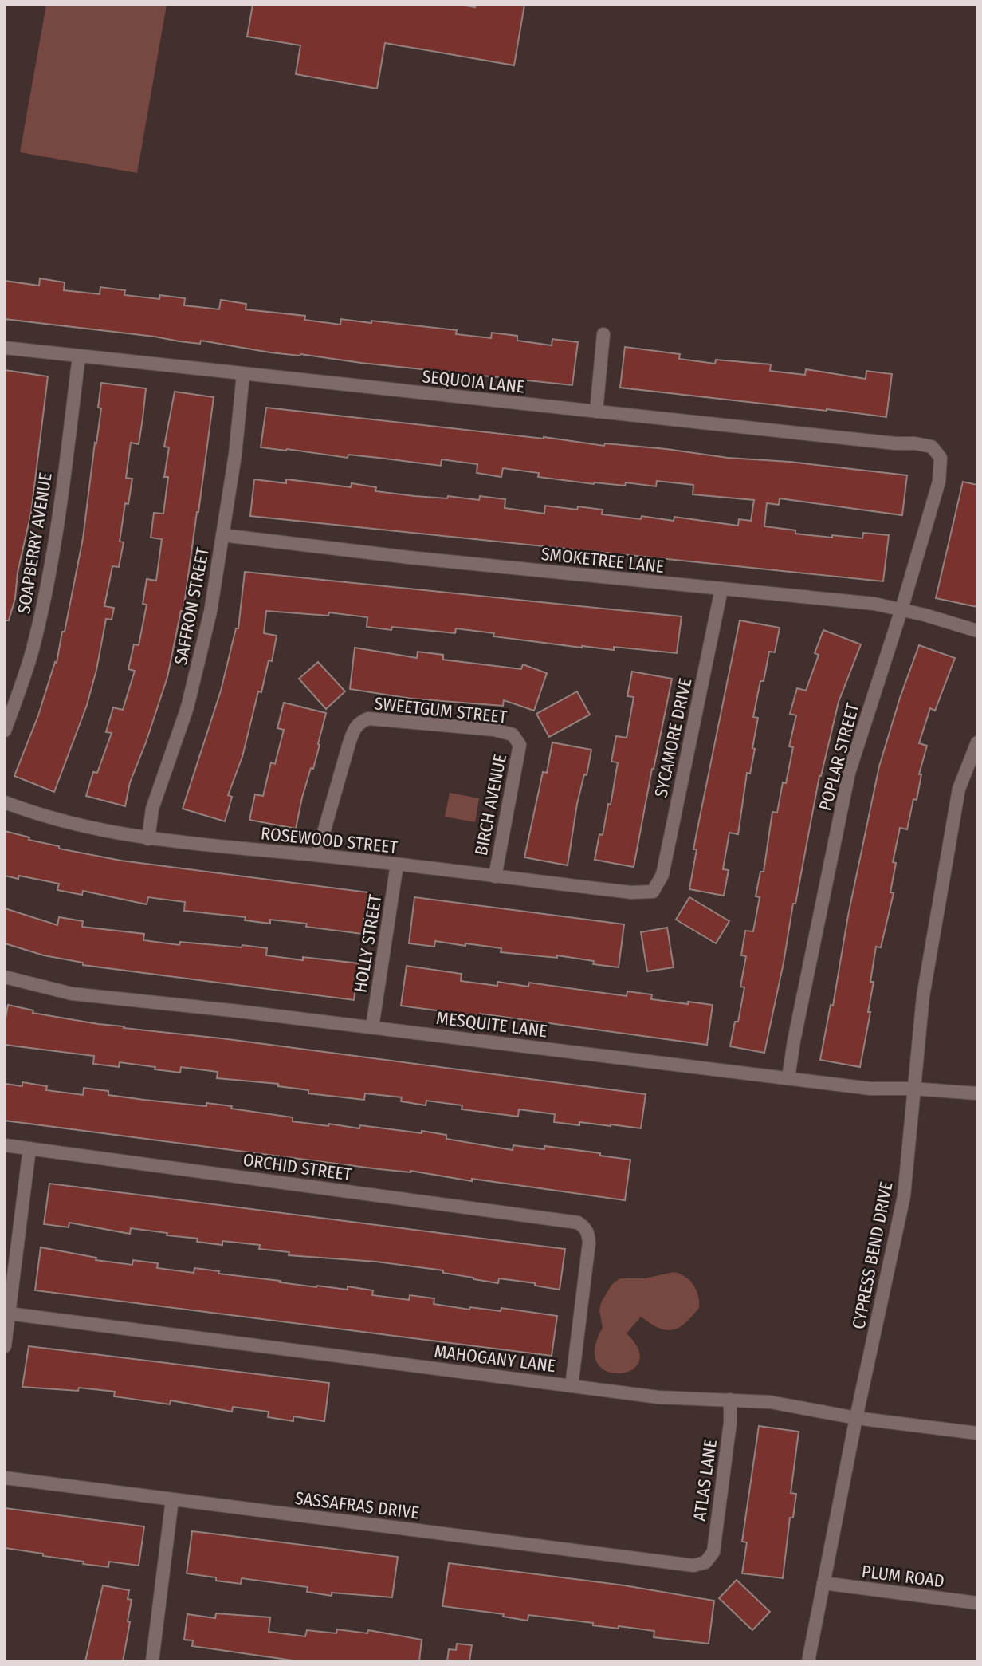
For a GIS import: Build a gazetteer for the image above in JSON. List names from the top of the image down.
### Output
{
  "streets": {
    "street": [
      "SEQUOIA LANE",
      "SOAPBERRY AVENUE",
      "SMOKETREE LANE",
      "SAFFRON STREET",
      "SWEETGUM STREET",
      "SYCAMORE DRIVE",
      "POPLAR STREET",
      "BIRCH AVENUE",
      "ROSEWOOD STREET",
      "HOLLY STREET",
      "MESQUITE LANE",
      "ORCHID STREET",
      "CYPRESS BEND DRIVE",
      "MAHOGANY LANE",
      "ATLAS LANE",
      "SASSAFRAS DRIVE",
      "PLUM ROAD"
    ]
  },
  "crossings": [
    ["SEQUOIA LANE", "SOAPBERRY AVENUE"],
    ["SEQUOIA LANE", "SAFFRON STREET"],
    ["SEQUOIA LANE", "POPLAR STREET"],
    ["SMOKETREE LANE", "SAFFRON STREET"],
    ["SMOKETREE LANE", "SYCAMORE DRIVE"],
    ["SMOKETREE LANE", "POPLAR STREET"],
    ["SAFFRON STREET", "ROSEWOOD STREET"],
    ["SWEETGUM STREET", "BIRCH AVENUE"],
    ["SWEETGUM STREET", "ROSEWOOD STREET"],
    ["SYCAMORE DRIVE", "ROSEWOOD STREET"],
    ["POPLAR STREET", "MESQUITE LANE"],
    ["BIRCH AVENUE", "ROSEWOOD STREET"],
    ["ROSEWOOD STREET", "HOLLY STREET"],
    ["HOLLY STREET", "MESQUITE LANE"],
    ["MESQUITE LANE", "CYPRESS BEND DRIVE"],
    ["ORCHID STREET", "MAHOGANY LANE"],
    ["CYPRESS BEND DRIVE", "MAHOGANY LANE"],
    ["CYPRESS BEND DRIVE", "PLUM ROAD"],
    ["MAHOGANY LANE", "ATLAS LANE"],
    ["ATLAS LANE", "SASSAFRAS DRIVE"]
  ]
}
